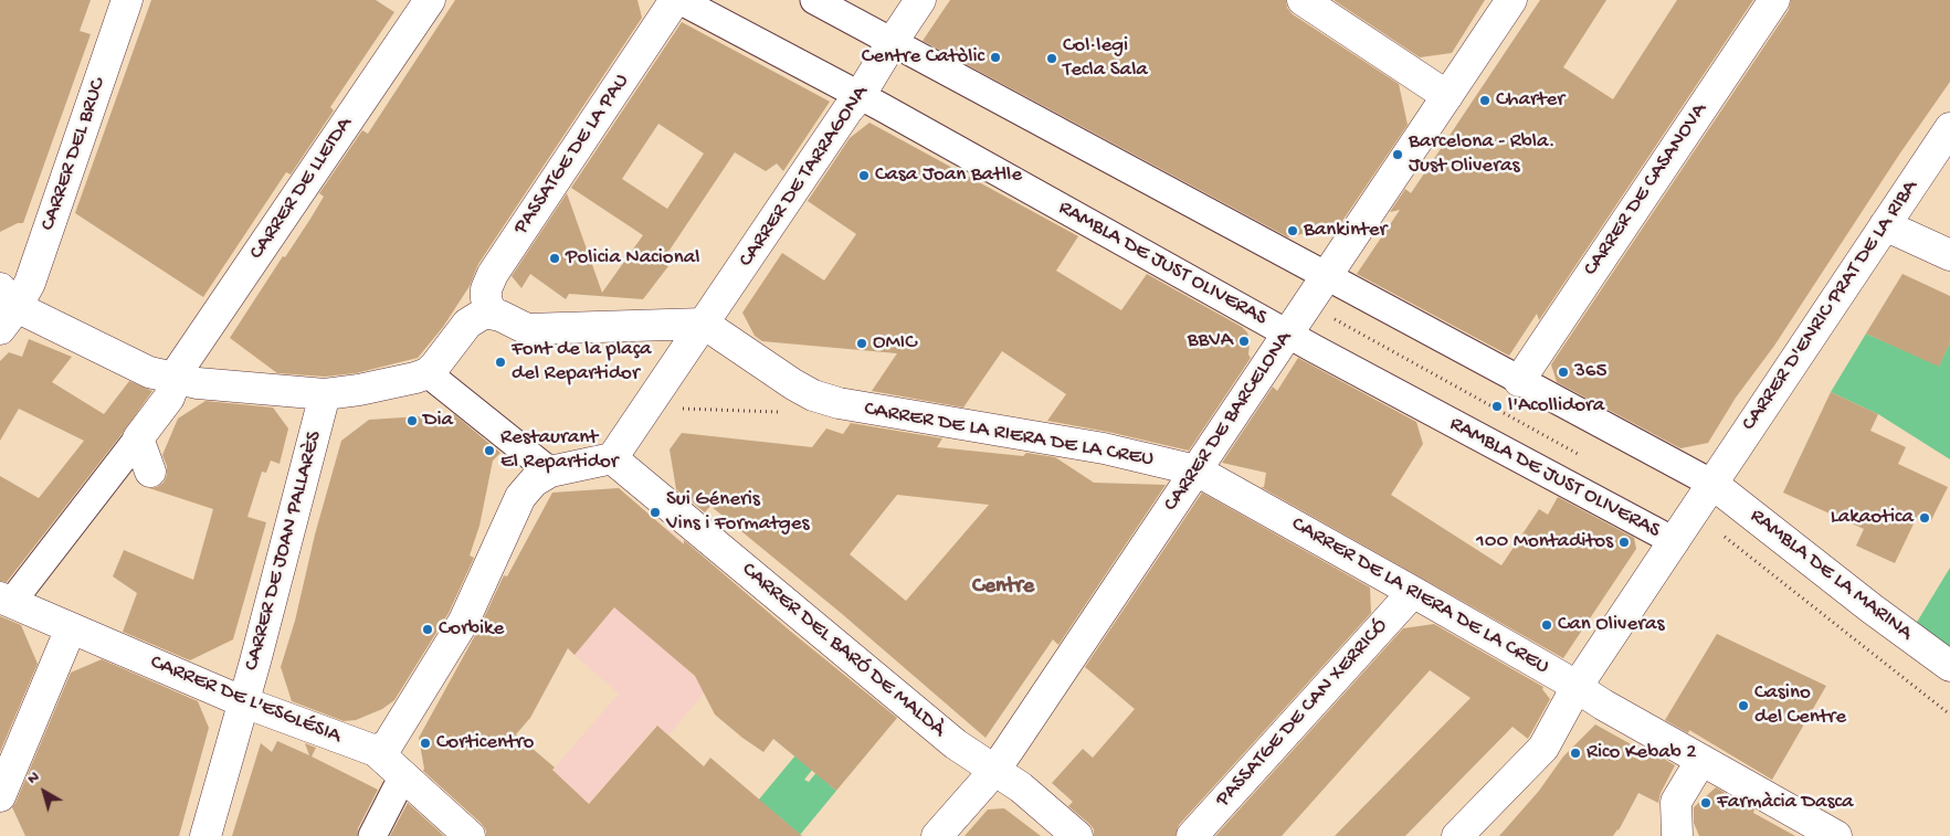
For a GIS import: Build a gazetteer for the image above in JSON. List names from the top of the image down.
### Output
{
  "streets": {
    "street": [
      "CARRER DEL BRUC",
      "PASSATGE DE LA PAU",
      "CARRER DE TARRAGONA",
      "CARRER DE LLEIDA",
      "CARRER DE CASANOVA",
      "RAMBLA DE JUST OLIVERAS",
      "CARRER D'ENRIC PRAT DE LA RIBA",
      "CARRER DE BARCELONA",
      "CARRER DE LA RIERA DE LA CREU",
      "CARRER DE JOAN PALLARÈS",
      "RAMBLA DE LA MARINA",
      "CARRER DEL BARÓ DE MALDÀ",
      "CARRER DE L'ESGLÉSIA",
      "PASSATGE DE CAN XERRICÓ"
    ]
  },
  "crossings": [
    ["CARRER DE TARRAGONA", "RAMBLA DE JUST OLIVERAS"],
    ["CARRER DE TARRAGONA", "CARRER DE LA RIERA DE LA CREU"],
    ["CARRER DE TARRAGONA", "CARRER DEL BARÓ DE MALDÀ"],
    ["RAMBLA DE JUST OLIVERAS", "CARRER D'ENRIC PRAT DE LA RIBA"],
    ["RAMBLA DE JUST OLIVERAS", "CARRER DE BARCELONA"],
    ["CARRER D'ENRIC PRAT DE LA RIBA", "RAMBLA DE LA MARINA"],
    ["CARRER DE BARCELONA", "CARRER DE LA RIERA DE LA CREU"],
    ["CARRER DE BARCELONA", "CARRER DEL BARÓ DE MALDÀ"],
    ["CARRER DE LA RIERA DE LA CREU", "PASSATGE DE CAN XERRICÓ"],
    ["CARRER DE JOAN PALLARÈS", "CARRER DE L'ESGLÉSIA"]
  ],
  "districts": ["Centre"],
  "places": [
    "Centre Catòlic",
    "Col·legi Tecla Sala",
    "Charter",
    "Barcelona - Rbla. Just Oliveras",
    "Casa Joan Batlle",
    "Bankinter",
    "Policia Nacional",
    "BBVA",
    "OMIC",
    "Font de la plaça del Repartidor",
    "365",
    "l'Acollidora",
    "Dia",
    "Restaurant El Repartidor",
    "Sui Géneris Vins i Formatges",
    "Lakaotica",
    "100 Montaditos",
    "Can Oliveras",
    "Corbike",
    "Casino del Centre",
    "Corticentro",
    "Rico Kebab 2",
    "Farmàcia Dasca"
  ],
  "north": "top left"
}
